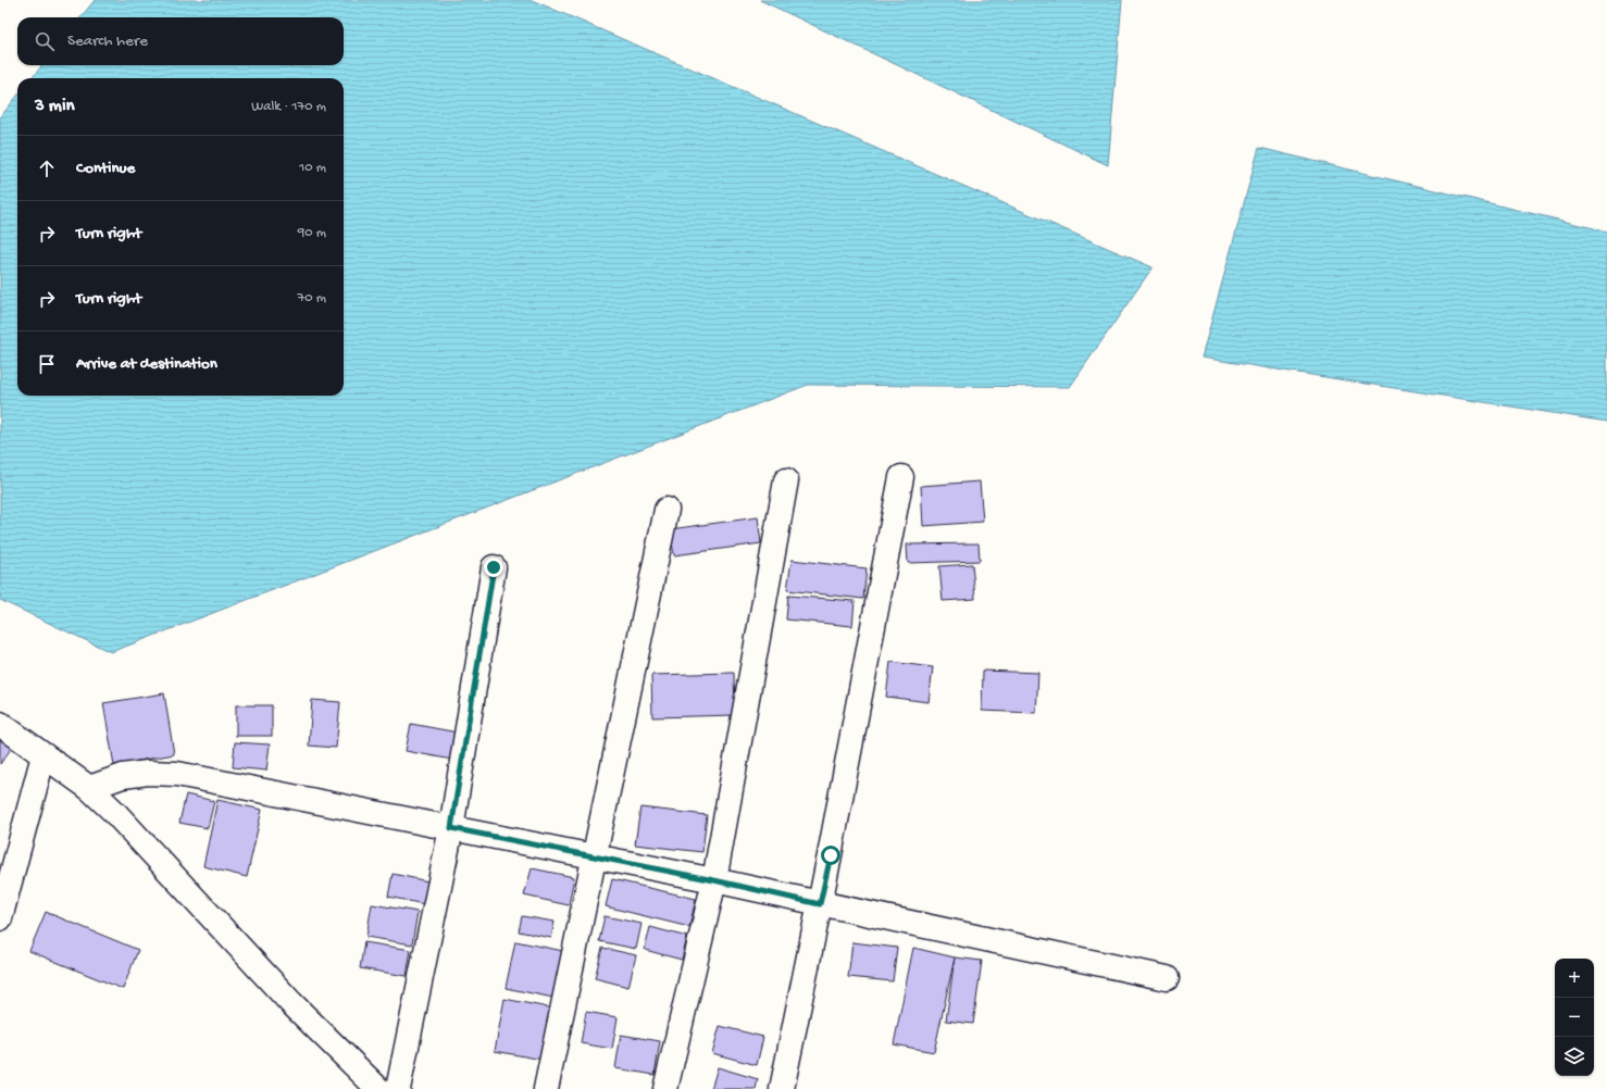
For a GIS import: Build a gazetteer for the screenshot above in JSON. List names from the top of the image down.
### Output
{
  "page": {
    "search": "Search here",
    "heading": ["3 min", "Walk · 170 m"],
    "list": [
      ["Continue", "10 m"],
      ["Turn right", "90 m"],
      ["Turn right", "70 m"],
      "Arrive at destination"
    ],
    "map_buttons": ["+", "−"]
  }
}
